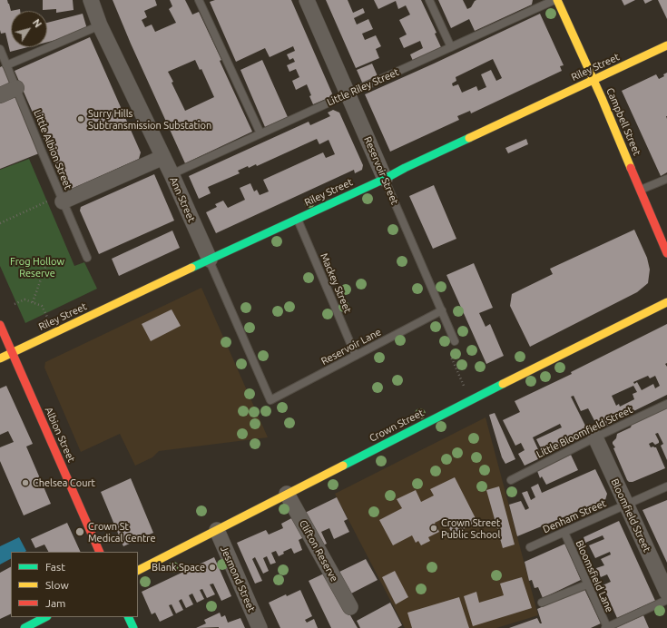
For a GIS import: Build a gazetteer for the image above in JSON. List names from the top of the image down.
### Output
{
  "streets": {
    "street": [
      "Riley Street",
      "Campbell Street",
      "Reservoir Street",
      "Ann Street",
      "Crown Street",
      "Albion Street",
      "Bloomfield Street",
      "Clifton Reserve",
      "Jesmond Street"
    ],
    "lane": [
      "Little Riley Street",
      "Little Albion Street",
      "Mackey Street",
      "Reservoir Lane",
      "Little Bloomfield Street",
      "Denham Street",
      "Bloomsfield Lane"
    ]
  },
  "crossings": [
    ["Riley Street", "Campbell Street"],
    ["Riley Street", "Reservoir Street"],
    ["Riley Street", "Ann Street"],
    ["Riley Street", "Mackey Street"],
    ["Riley Street", "Albion Street"],
    ["Little Riley Street", "Reservoir Street"],
    ["Little Riley Street", "Ann Street"],
    ["Reservoir Street", "Reservoir Lane"],
    ["Ann Street", "Reservoir Lane"],
    ["Mackey Street", "Reservoir Lane"],
    ["Crown Street", "Clifton Reserve"],
    ["Crown Street", "Jesmond Street"],
    ["Little Bloomfield Street", "Bloomfield Street"],
    ["Bloomfield Street", "Denham Street"],
    ["Denham Street", "Bloomsfield Lane"]
  ],
  "parks": ["Frog Hollow Reserve"],
  "places": [
    "Surry Hills Subtransmission Substation",
    "Chelsea Court",
    "Crown Street Public School",
    "Crown St Medical Centre",
    "Blank Space"
  ],
  "legend": ["Fast", "Slow", "Jam"],
  "north": "top right"
}
